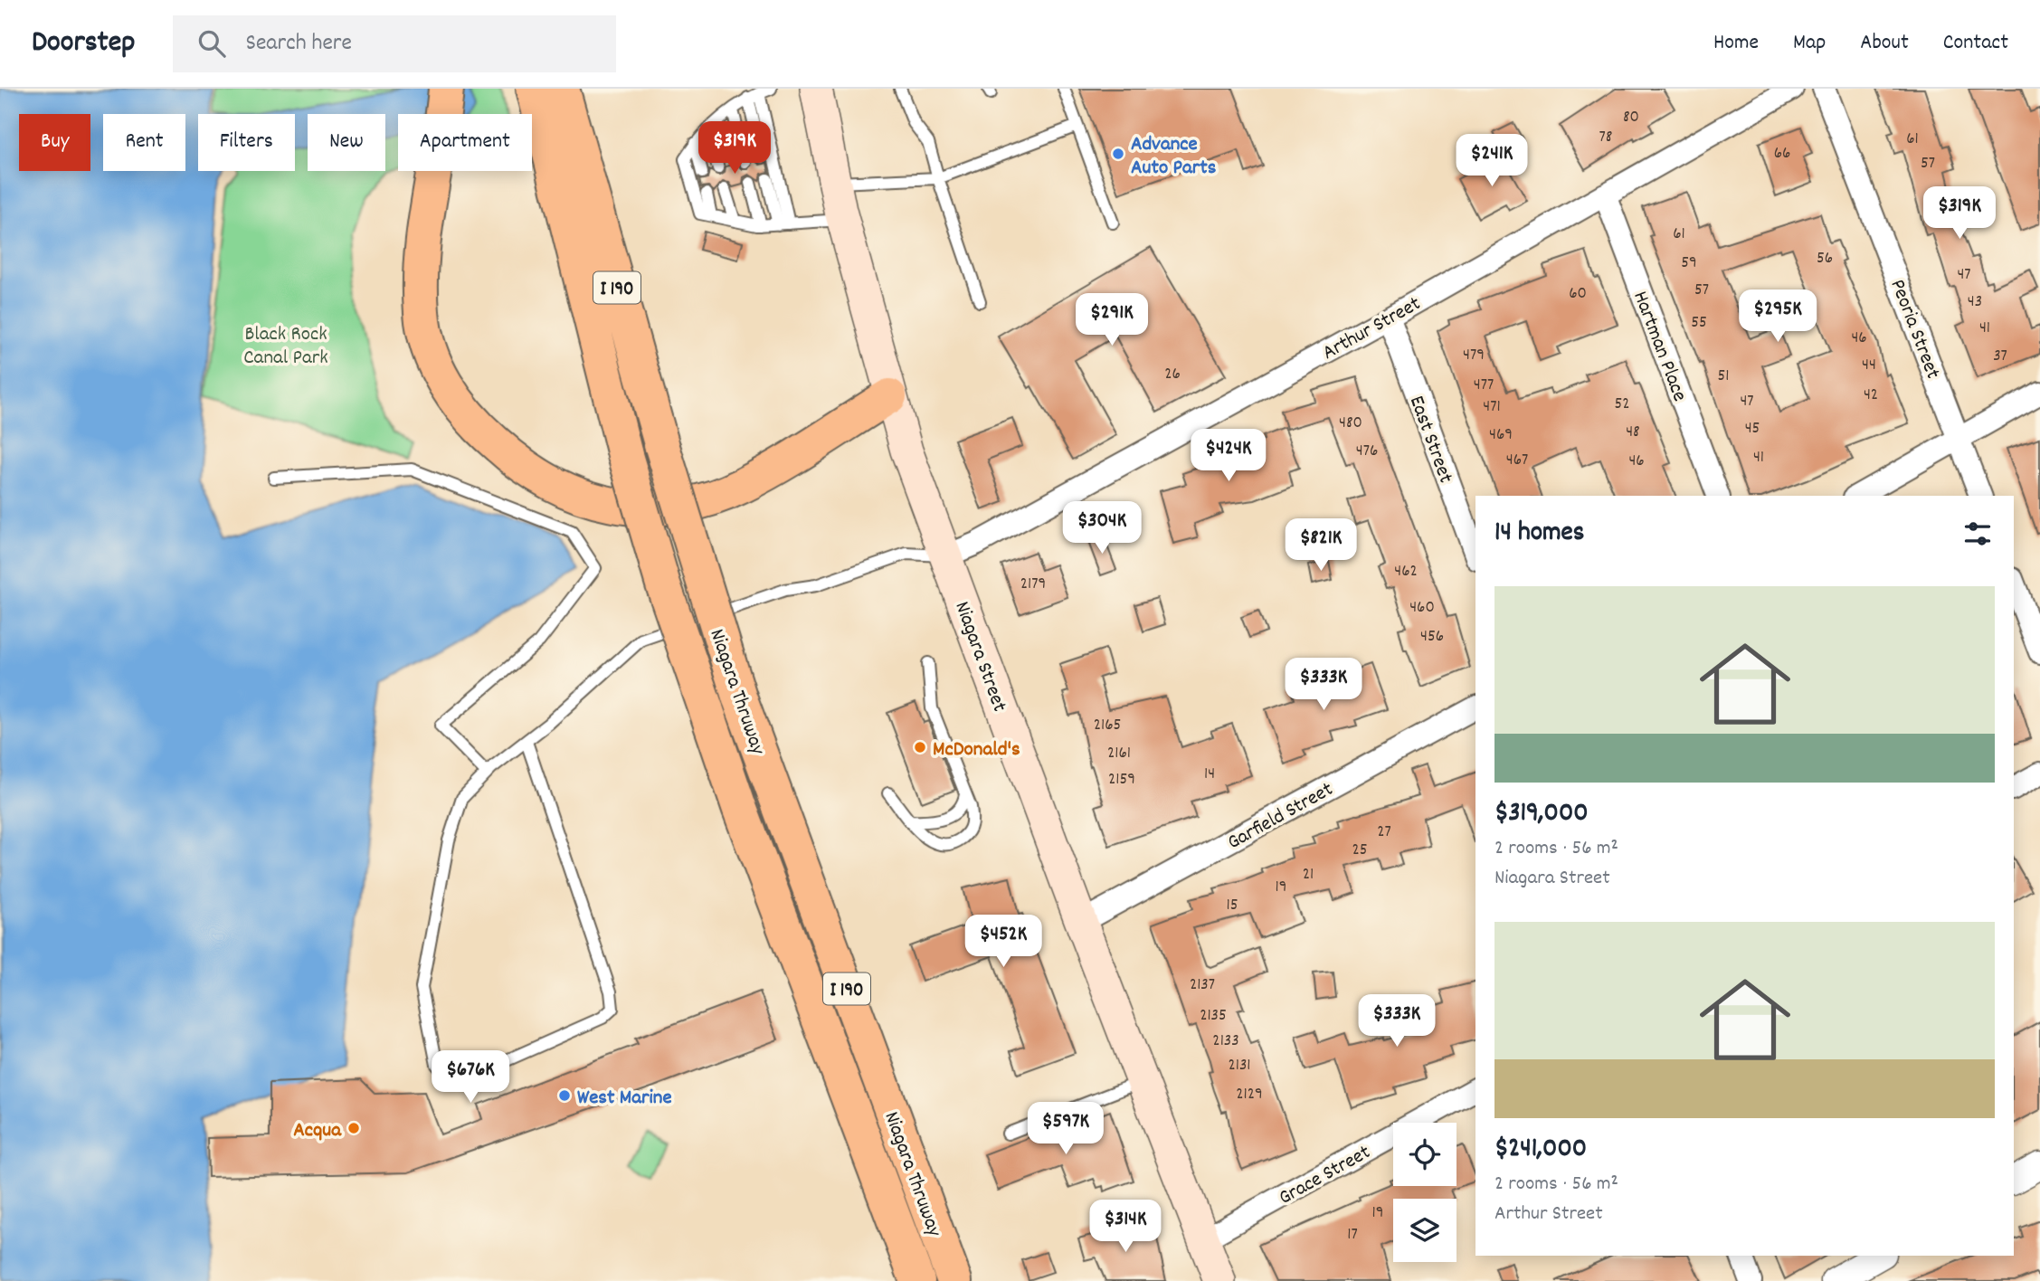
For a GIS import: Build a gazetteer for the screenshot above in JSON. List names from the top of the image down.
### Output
{
  "streets": {
    "highway": ["I 190", "Niagara Thruway"],
    "main road": ["Niagara Street"],
    "street": [
      "Arthur Street",
      "Peoria Street",
      "Hartman Place",
      "East Street",
      "Garfield Street",
      "Grace Street"
    ]
  },
  "crossings": [
    ["Arthur Street", "Hartman Place"],
    ["Arthur Street", "East Street"],
    ["Arthur Street", "Niagara Street"],
    ["Niagara Street", "Garfield Street"],
    ["Niagara Street", "Grace Street"]
  ],
  "parks": ["Black Rock Canal Park"],
  "places": [
    "Advance Auto Parts",
    "McDonald's",
    "West Marine",
    "Acqua"
  ],
  "house_numbers": [
    "80",
    "78",
    "61",
    "66",
    "57",
    "61",
    "56",
    "59",
    "47",
    "57",
    "60",
    "43",
    "55",
    "41",
    "46",
    "479",
    "37",
    "44",
    "26",
    "51",
    "477",
    "42",
    "47",
    "52",
    "471",
    "480",
    "45",
    "48",
    "469",
    "476",
    "41",
    "467",
    "46",
    "462",
    "2179",
    "460",
    "456",
    "2165",
    "2161",
    "14",
    "2159",
    "27",
    "25",
    "21",
    "19",
    "15",
    "2137",
    "2135",
    "2133",
    "2131",
    "2129",
    "19",
    "17"
  ],
  "page": {
    "header": "Doorstep",
    "search": "Search here",
    "nav": [
      "Home",
      "Map",
      "About",
      "Contact"
    ],
    "chip": [
      "Buy",
      "Rent",
      "Filters",
      "New",
      "Apartment"
    ],
    "price": [
      "$319K",
      "$241K",
      "$319K",
      "$295K",
      "$291K",
      "$424K",
      "$304K",
      "$821K",
      "$333K",
      "$452K",
      "$333K",
      "$676K",
      "$597K",
      "$314K"
    ],
    "heading": "14 homes",
    "list": [
      {
        "name": "$319,000",
        "note": "2 rooms · 56 m² · Niagara Street"
      },
      {
        "name": "$241,000",
        "note": "2 rooms · 56 m² · Arthur Street"
      }
    ]
  }
}
